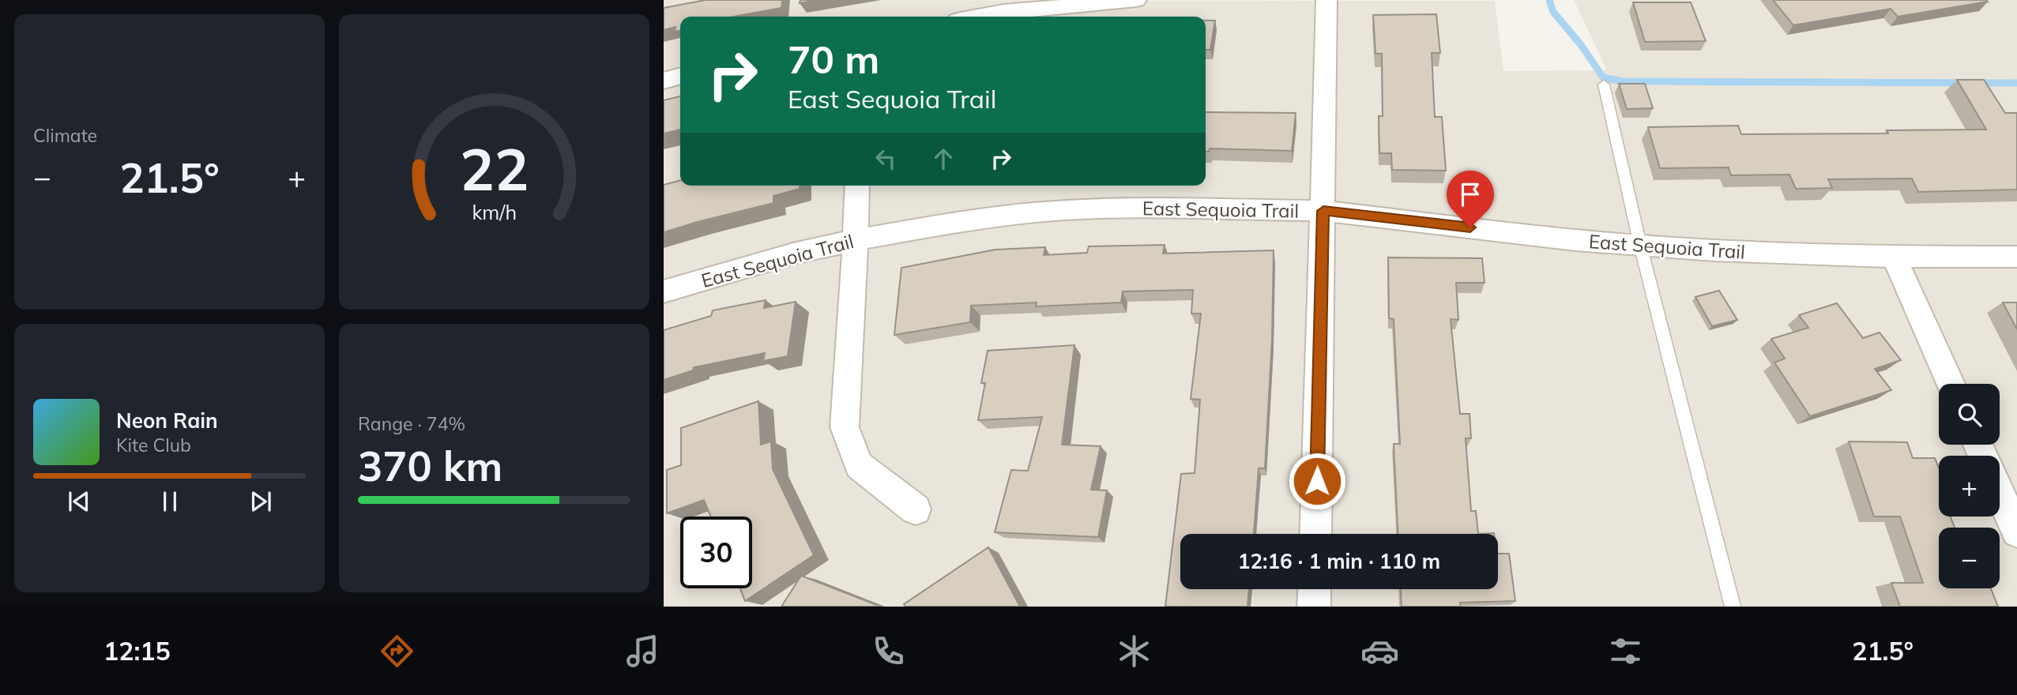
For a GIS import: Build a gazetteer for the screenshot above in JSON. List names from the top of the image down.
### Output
{
  "streets": {
    "street": ["East Sequoia Trail"]
  },
  "page": {
    "tile": [
      "Climate",
      ["Range · 74%", "370 km"]
    ],
    "turn": ["70 m", "East Sequoia Trail"],
    "heat": ["−", "21.5°", "+"],
    "map_buttons": ["+", "−"],
    "song": ["Neon Rain", "Kite Club"],
    "limit": "30",
    "trip": "12:16 · 1 min · 110 m",
    "tabs": ["12:15", "21.5°"],
    "gauge": ["22", "km/h"]
  }
}
